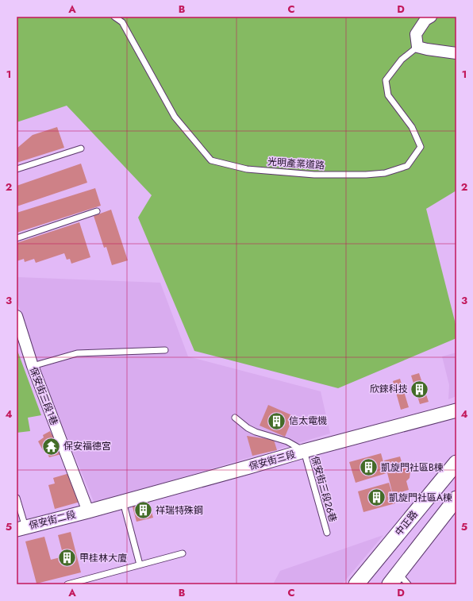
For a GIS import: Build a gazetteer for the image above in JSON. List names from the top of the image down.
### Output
{
  "streets": {
    "main road": ["中正路"],
    "street": ["保安街三段1巷", "保安街三段", "保安街二段"],
    "lane": ["光明產業道路", "保安街三段26巷"]
  },
  "crossings": [
    ["保安街三段1巷", "保安街三段"],
    ["保安街三段1巷", "保安街二段"],
    ["保安街三段", "保安街三段26巷"],
    ["保安街三段", "保安街二段"]
  ],
  "places": {
    "building": [
      "欣錸科技",
      "信太電機",
      "凱旋門社區B棟",
      "凱旋門社區A棟",
      "祥瑞特殊鋼",
      "甲桂林大廈"
    ],
    "temple": ["保安福德宮"]
  },
  "grid": {
    "columns": [
      "A",
      "B",
      "C",
      "D"
    ],
    "rows": [
      "1",
      "2",
      "3",
      "4",
      "5"
    ]
  }
}
